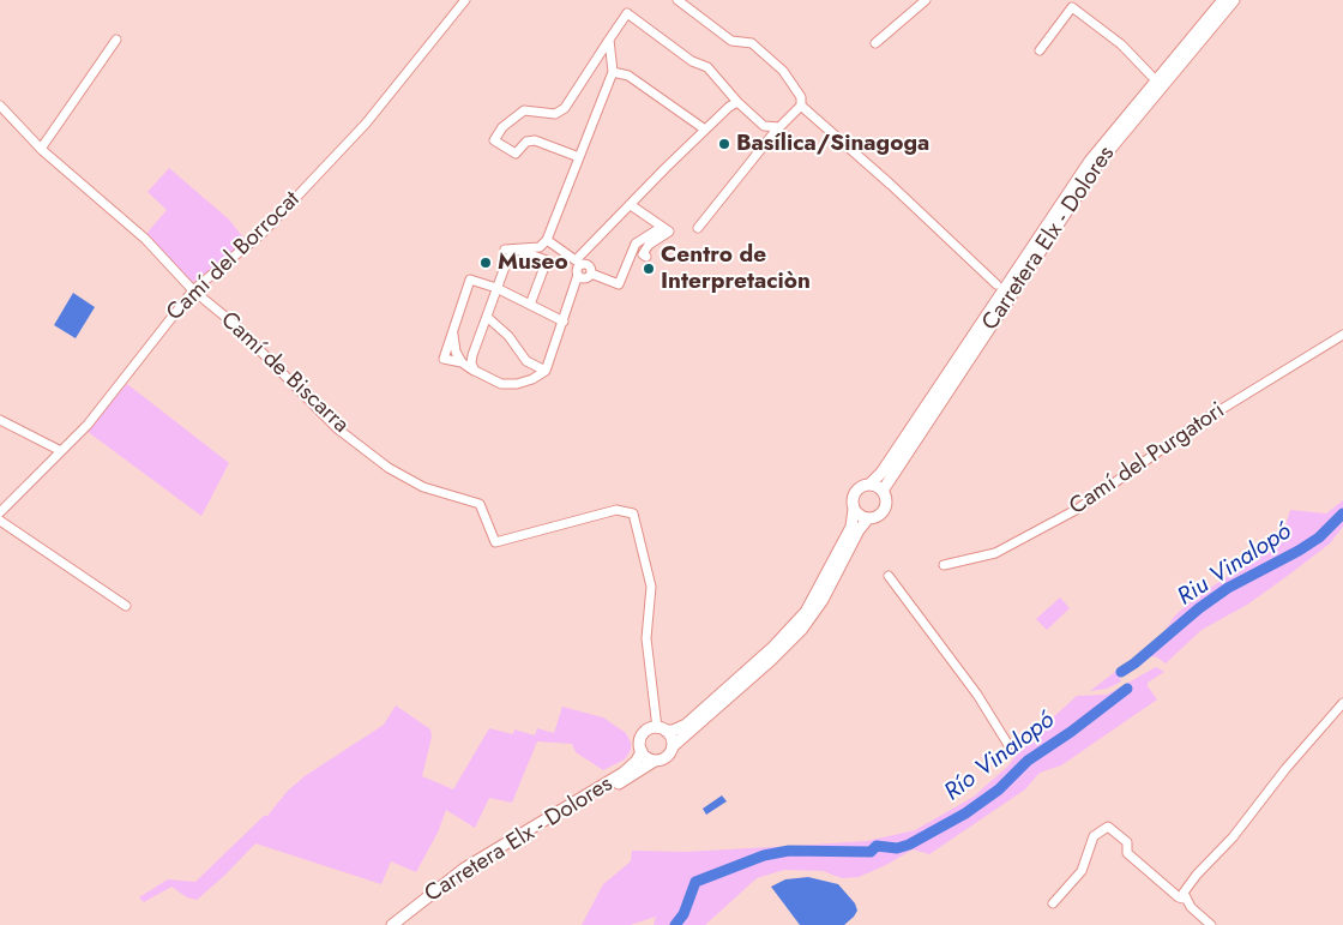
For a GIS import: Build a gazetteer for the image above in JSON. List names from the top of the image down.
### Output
{
  "streets": {
    "main road": ["Carretera Elx - Dolores"],
    "street": ["Camí del Borrocat", "Camí de Biscarra", "Camí del Purgatori"]
  },
  "crossings": [
    ["Carretera Elx - Dolores", "Camí de Biscarra"],
    ["Camí del Borrocat", "Camí de Biscarra"]
  ],
  "water": ["Riu Vinalopó", "Río Vinalopó"],
  "places": ["Basílica/Sinagoga", "Museo", "Centro de Interpretaciòn"]
}
